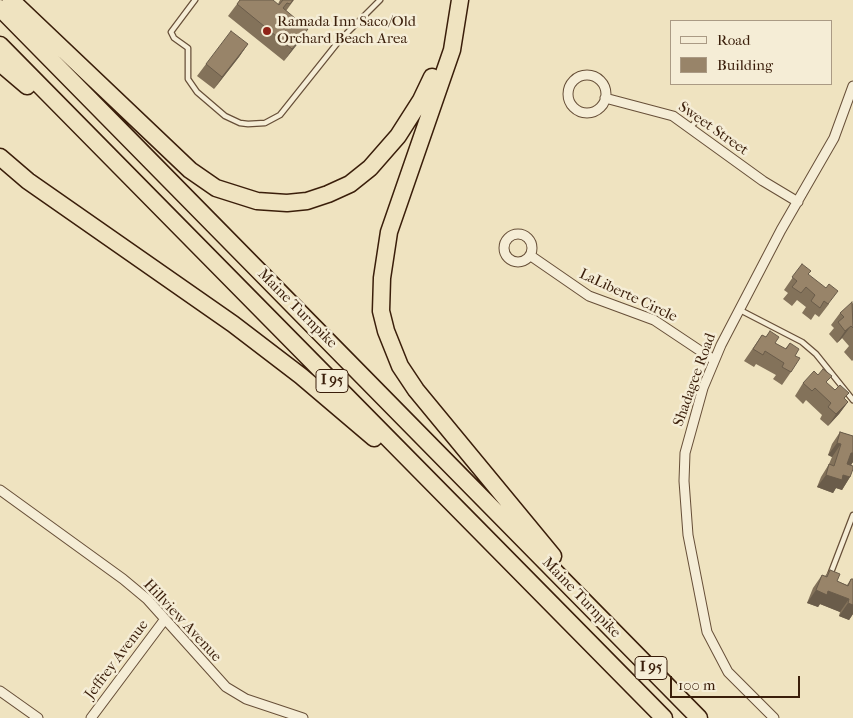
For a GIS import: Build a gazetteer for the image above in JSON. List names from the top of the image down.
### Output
{
  "streets": {
    "highway": ["Maine Turnpike", "I 95"],
    "street": [
      "Sweet Street",
      "LaLiberte Circle",
      "Shadagee Road",
      "Hillview Avenue",
      "Jeffrey Avenue"
    ]
  },
  "crossings": [
    ["Sweet Street", "Shadagee Road"],
    ["LaLiberte Circle", "Shadagee Road"],
    ["Hillview Avenue", "Jeffrey Avenue"]
  ],
  "places": ["Ramada Inn Saco/Old Orchard Beach Area"],
  "legend": ["Road", "Building"],
  "scale_bar": "100 m"
}
